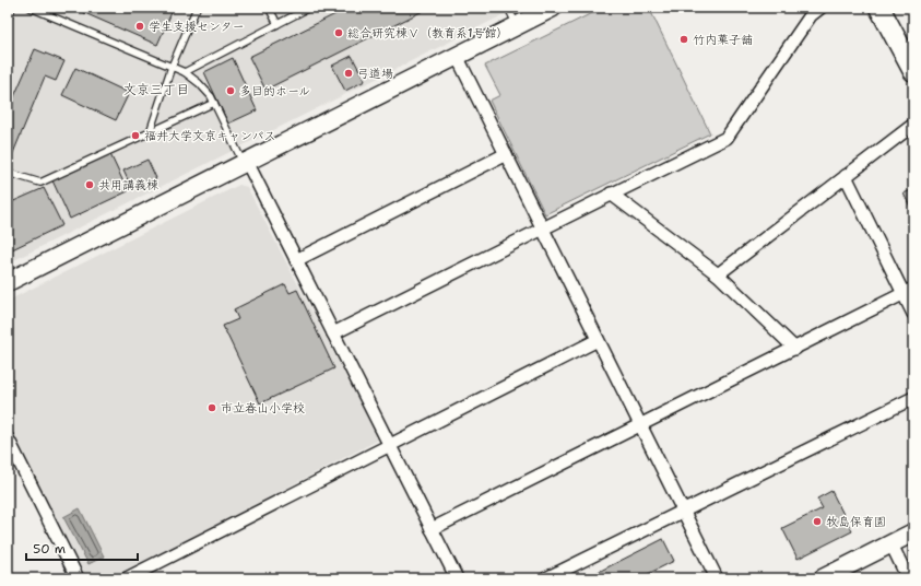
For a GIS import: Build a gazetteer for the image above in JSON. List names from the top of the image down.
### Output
{
  "districts": ["文京三丁目"],
  "places": [
    "学生支援センター",
    "総合研究棟Ⅴ（教育系1号館）",
    "竹内菓子舗",
    "弓道場",
    "多目的ホール",
    "福井大学文京キャンパス",
    "共用講義棟",
    "市立春山小学校",
    "牧島保育園"
  ],
  "scale_bar": "50 m"
}
